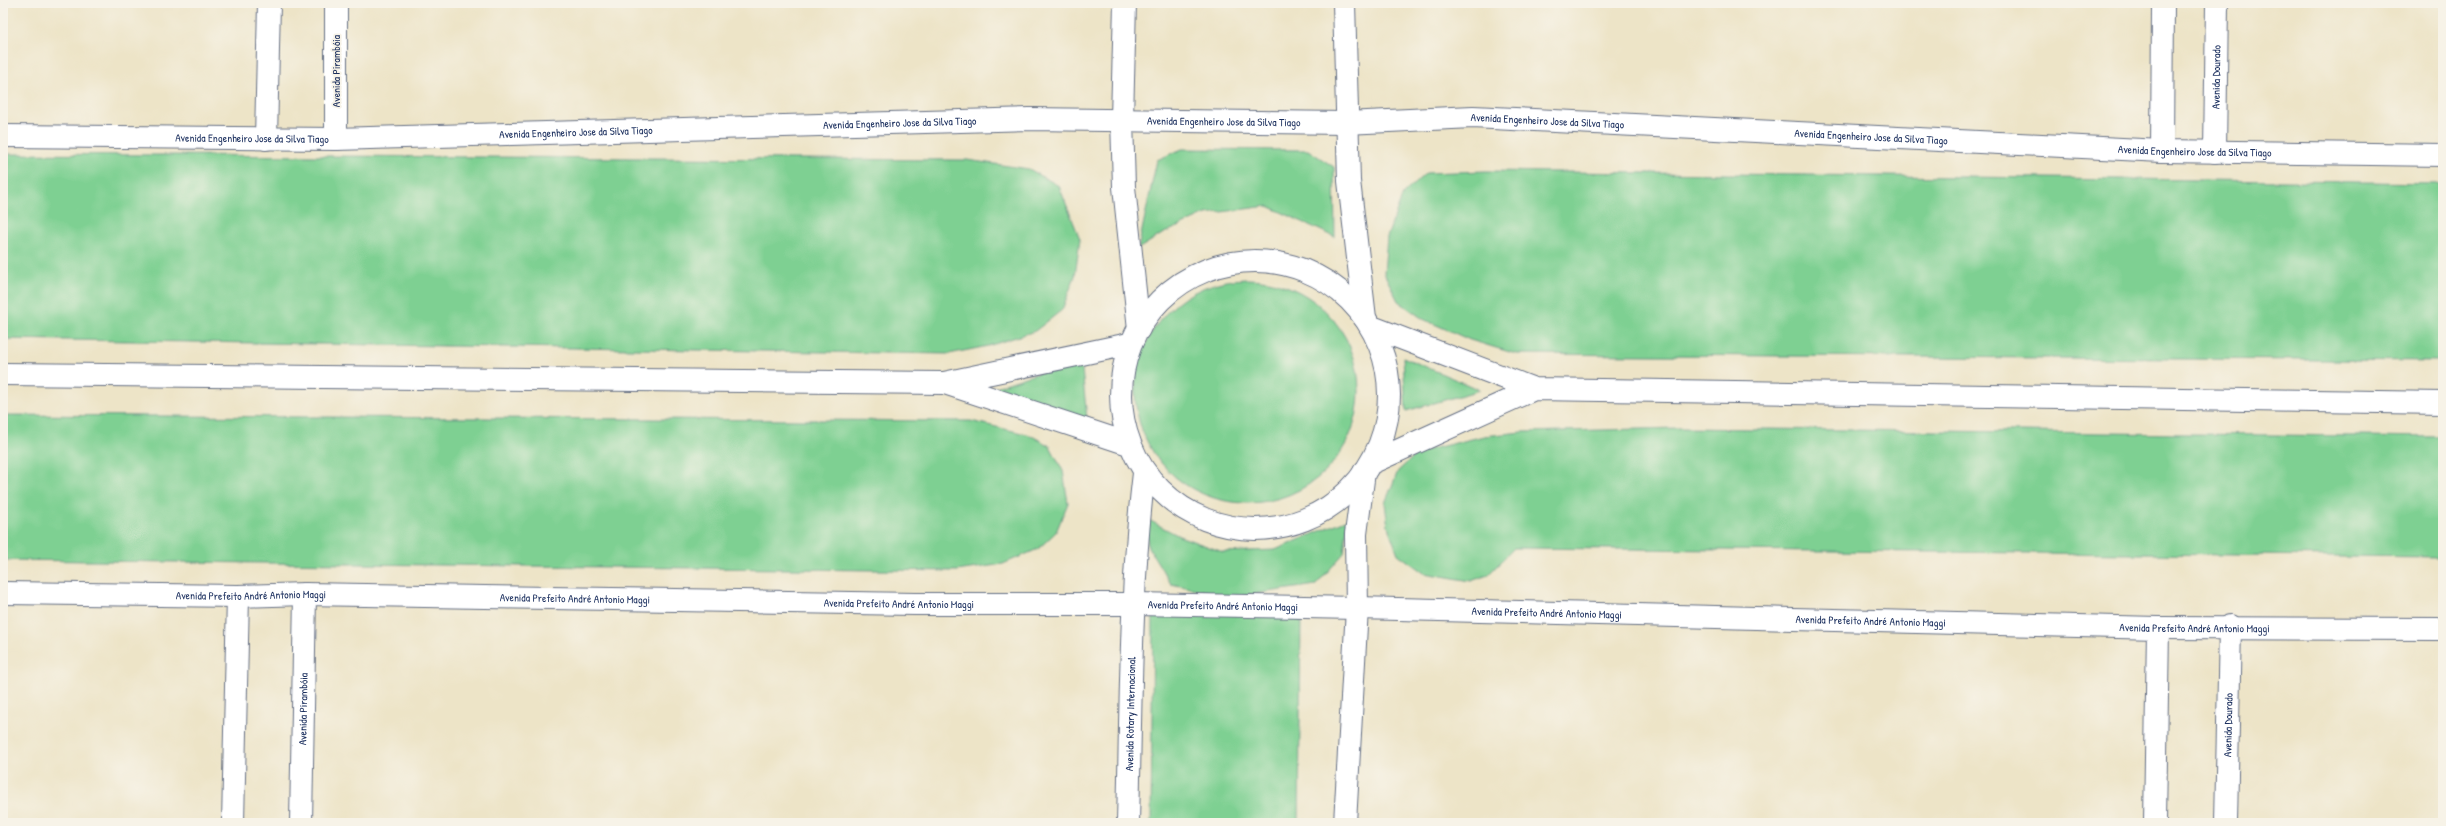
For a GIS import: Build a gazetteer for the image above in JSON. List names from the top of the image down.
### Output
{
  "streets": {
    "street": [
      "Avenida Pirambóia",
      "Avenida Dourado",
      "Avenida Engenheiro Jose da Silva Tiago",
      "Avenida Prefeito André Antonio Maggi",
      "Avenida Rotary Internacional"
    ]
  },
  "crossings": [
    ["Avenida Pirambóia", "Avenida Engenheiro Jose da Silva Tiago"],
    ["Avenida Pirambóia", "Avenida Prefeito André Antonio Maggi"],
    ["Avenida Dourado", "Avenida Engenheiro Jose da Silva Tiago"],
    ["Avenida Dourado", "Avenida Prefeito André Antonio Maggi"],
    ["Avenida Prefeito André Antonio Maggi", "Avenida Rotary Internacional"]
  ]
}
